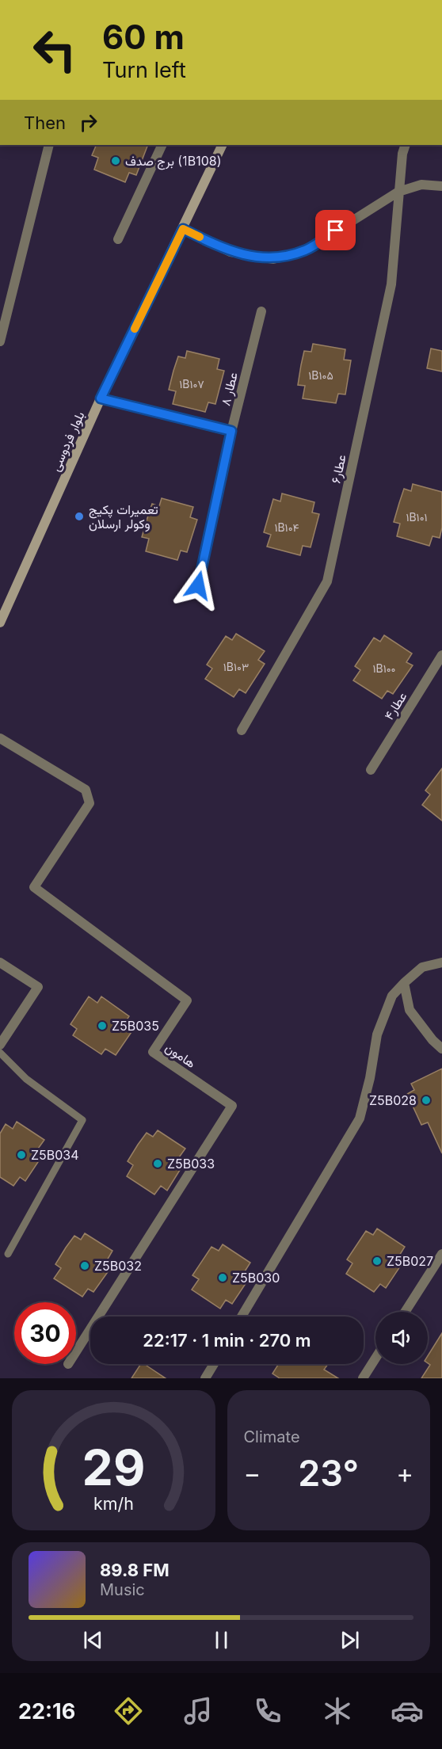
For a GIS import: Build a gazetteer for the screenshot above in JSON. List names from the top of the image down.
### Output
{
  "streets": {
    "main road": ["بلوار فردوسی"],
    "street": [
      "عطار ۸",
      "عطار۶",
      "عطار۴",
      "هامون"
    ]
  },
  "places": [
    "برج صدف (1B108)",
    "تعمیرات پکیج وکولر ارسلان",
    "Z5B035",
    "Z5B028",
    "Z5B034",
    "Z5B033",
    "Z5B027",
    "Z5B032",
    "Z5B030"
  ],
  "house_numbers": [
    "۱B۱۰۵",
    "۱B۱۰۷",
    "۱B۱۰۱",
    "۱B۱۰۴",
    "۱B۱۰۳",
    "۱B۱۰۰"
  ],
  "page": {
    "turn": ["60 m", "Turn left"],
    "then": "Then",
    "limit": "30",
    "trip": "22:17 · 1 min · 270 m",
    "tile": "Climate",
    "heat": ["−", "23°", "+"],
    "song": ["89.8 FM", "Music"],
    "tabs": "22:16",
    "gauge": ["29", "km/h"]
  }
}
